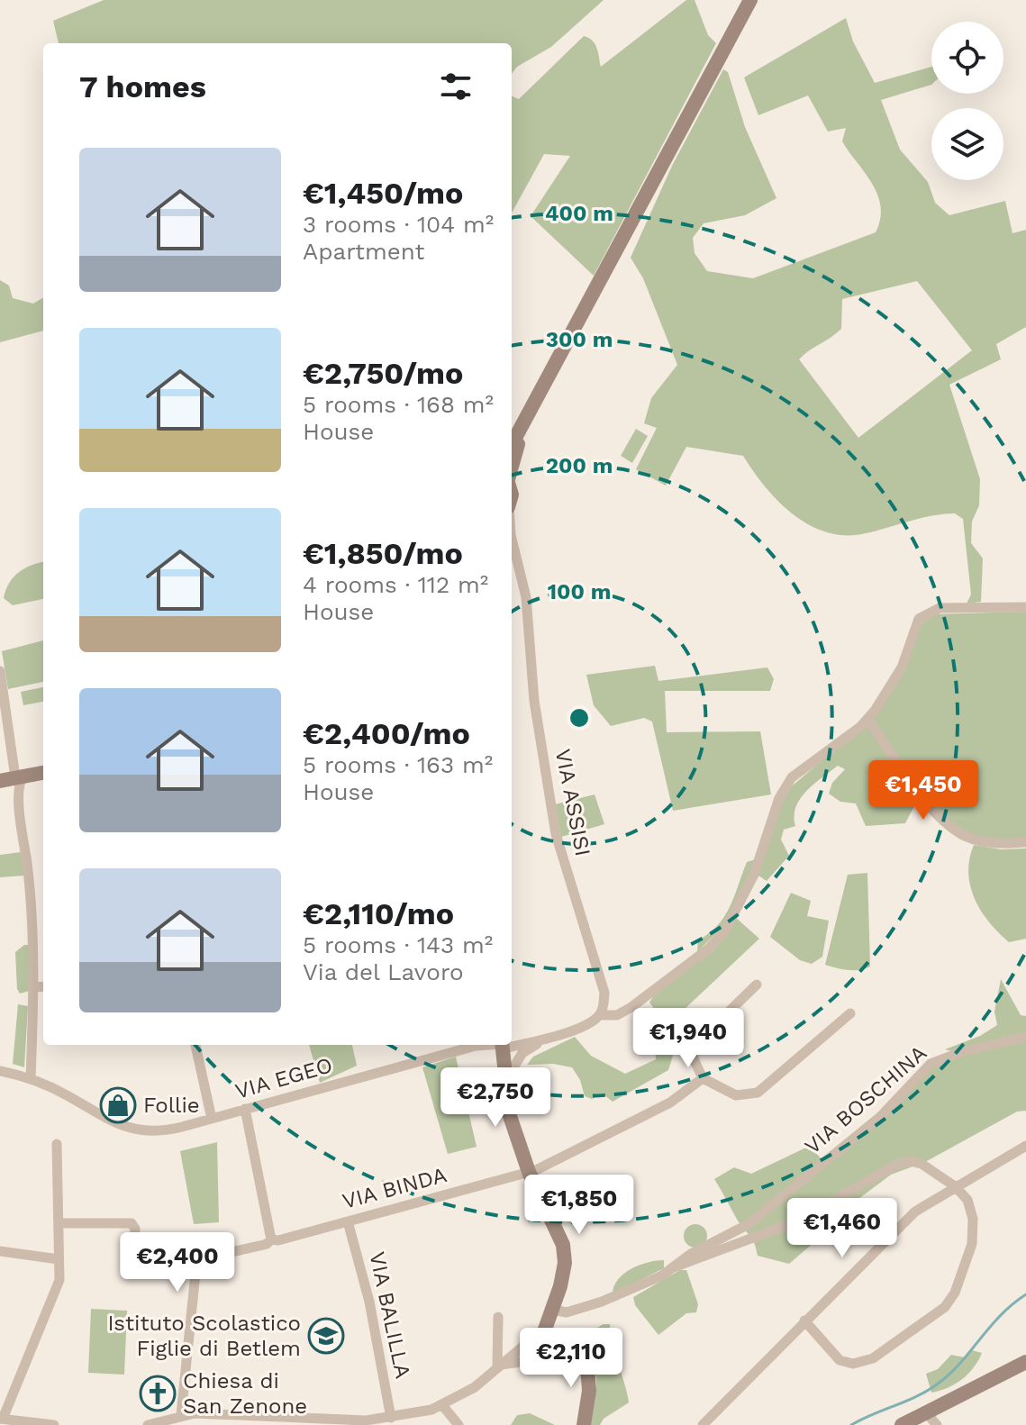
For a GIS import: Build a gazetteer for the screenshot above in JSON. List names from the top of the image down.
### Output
{
  "streets": {
    "street": [
      "VIA ASSISI",
      "VIA EGEO",
      "VIA BOSCHINA",
      "VIA BINDA",
      "VIA BALILLA"
    ]
  },
  "crossings": [
    ["VIA BINDA", "VIA BALILLA"]
  ],
  "places": {
    "shop": ["Follie"],
    "school or university": ["Istituto Scolastico Figlie di Betlem"],
    "church": ["Chiesa di San Zenone"]
  },
  "page": {
    "heading": "7 homes",
    "list": [
      {
        "name": "€1,450/mo",
        "note": "3 rooms · 104 m² · Apartment"
      },
      {
        "name": "€2,750/mo",
        "note": "5 rooms · 168 m² · House"
      },
      {
        "name": "€1,850/mo",
        "note": "4 rooms · 112 m² · House"
      },
      {
        "name": "€2,400/mo",
        "note": "5 rooms · 163 m² · House"
      },
      {
        "name": "€2,110/mo",
        "note": "5 rooms · 143 m² · Via del Lavoro"
      }
    ],
    "price": [
      "€1,450",
      "€1,940",
      "€2,750",
      "€1,850",
      "€1,460",
      "€2,400",
      "€2,110"
    ]
  },
  "rings": [
    "400 m",
    "300 m",
    "200 m",
    "100 m"
  ]
}
